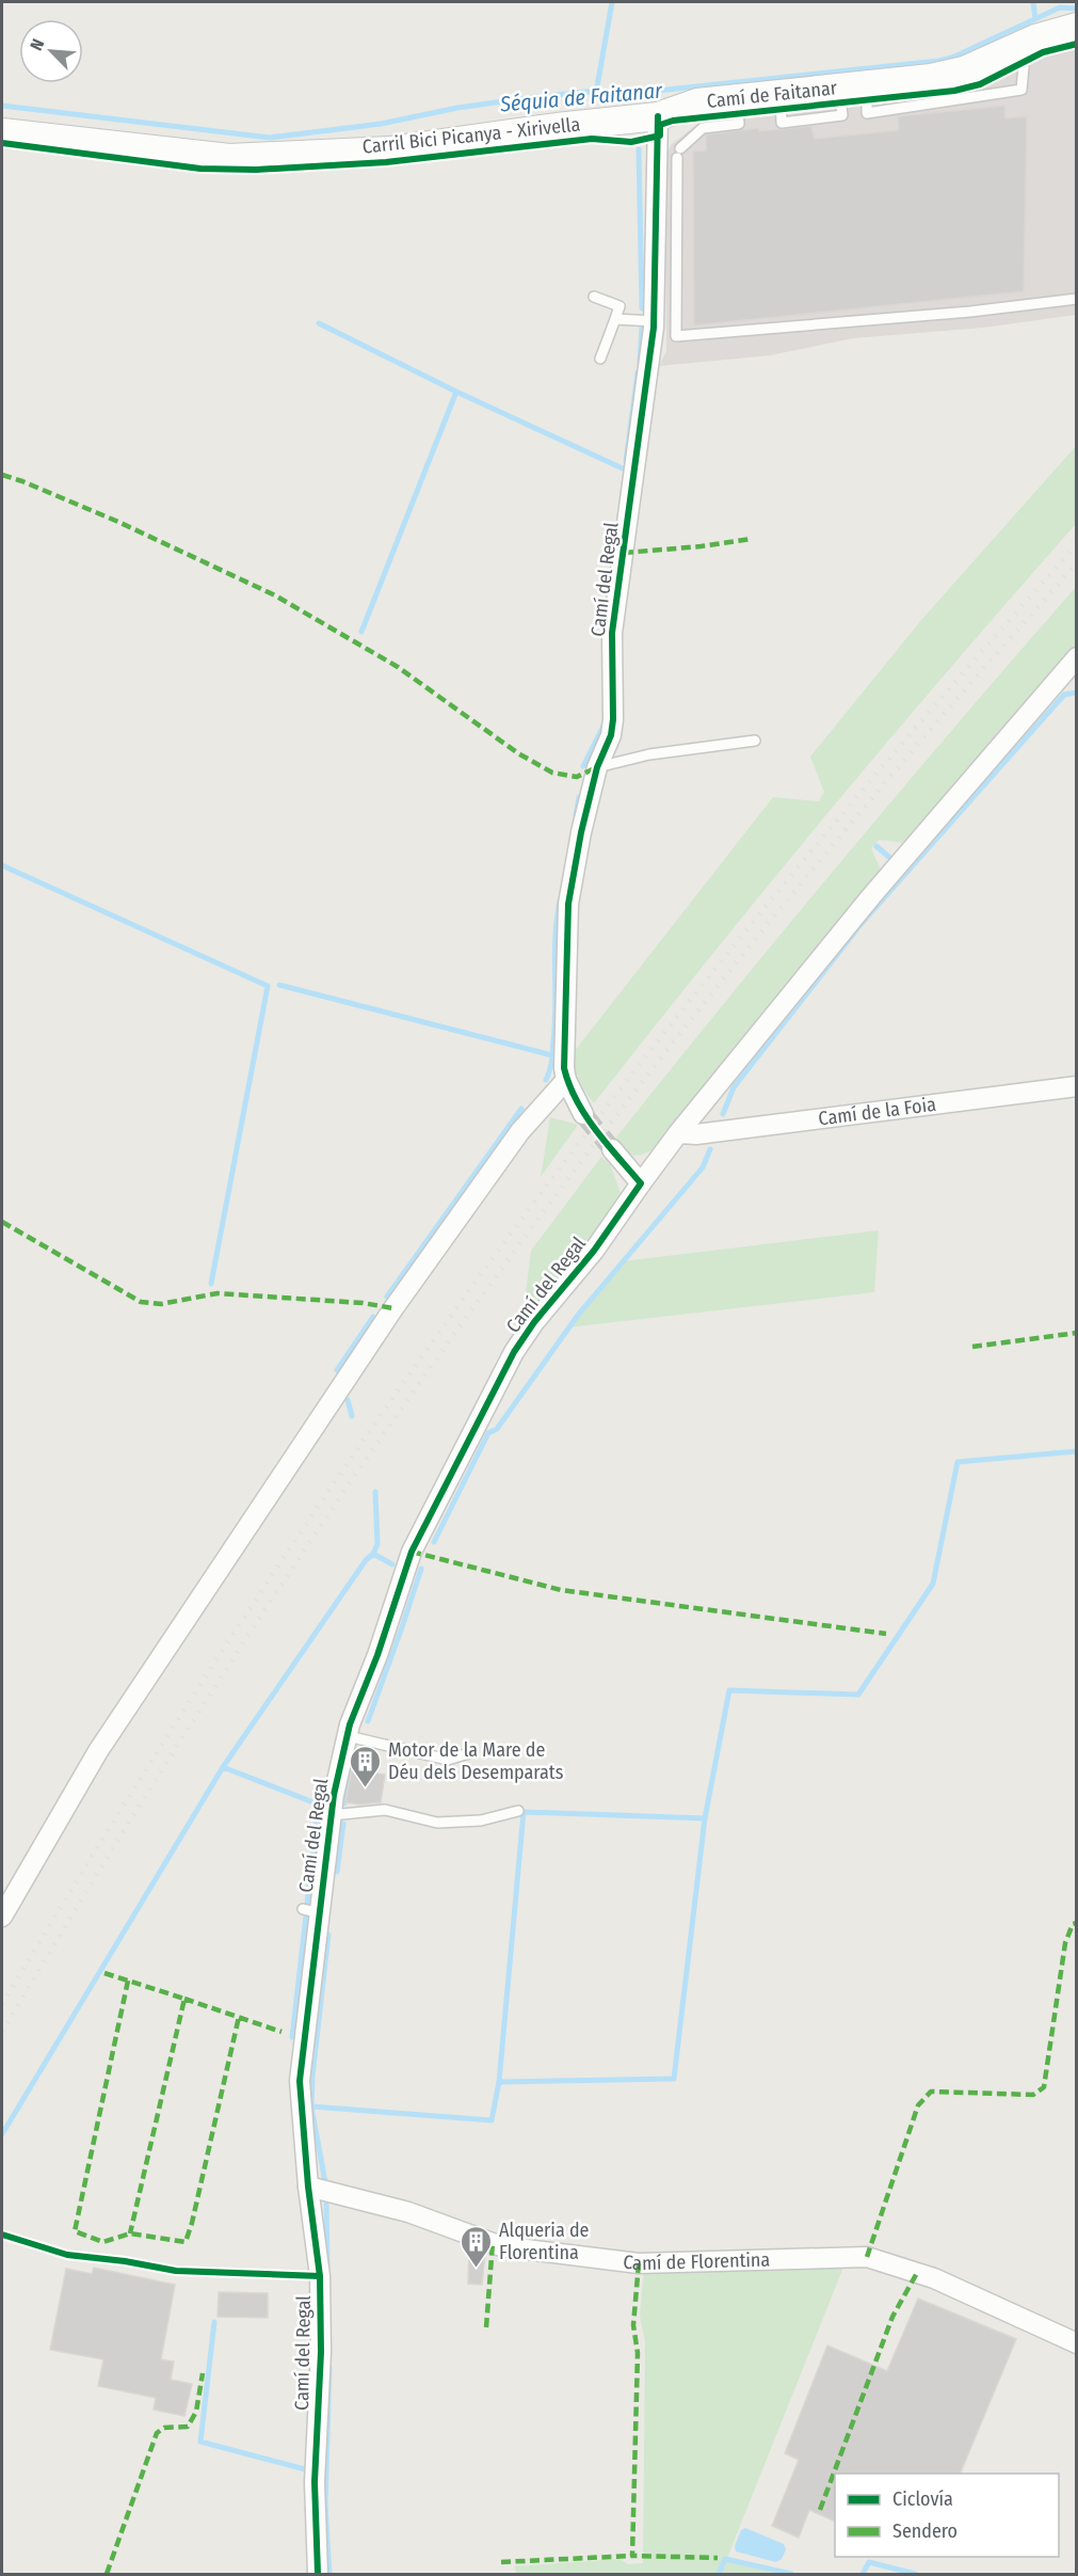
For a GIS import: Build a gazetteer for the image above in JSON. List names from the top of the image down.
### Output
{
  "streets": {
    "street": [
      "Camí de Faitanar",
      "Camí del Regal",
      "Camí de la Foia",
      "Camí de Florentina"
    ],
    "cycle path": ["Carril Bici Picanya - Xirivella"]
  },
  "crossings": [
    ["Camí de Faitanar", "Camí del Regal"],
    ["Camí del Regal", "Camí de la Foia"],
    ["Camí del Regal", "Camí de Florentina"]
  ],
  "water": ["Séquia de Faitanar"],
  "places": {
    "building": ["Motor de la Mare de Déu dels Desemparats", "Alqueria de Florentina"]
  },
  "legend": ["Ciclovía", "Sendero"],
  "north": "top left"
}
